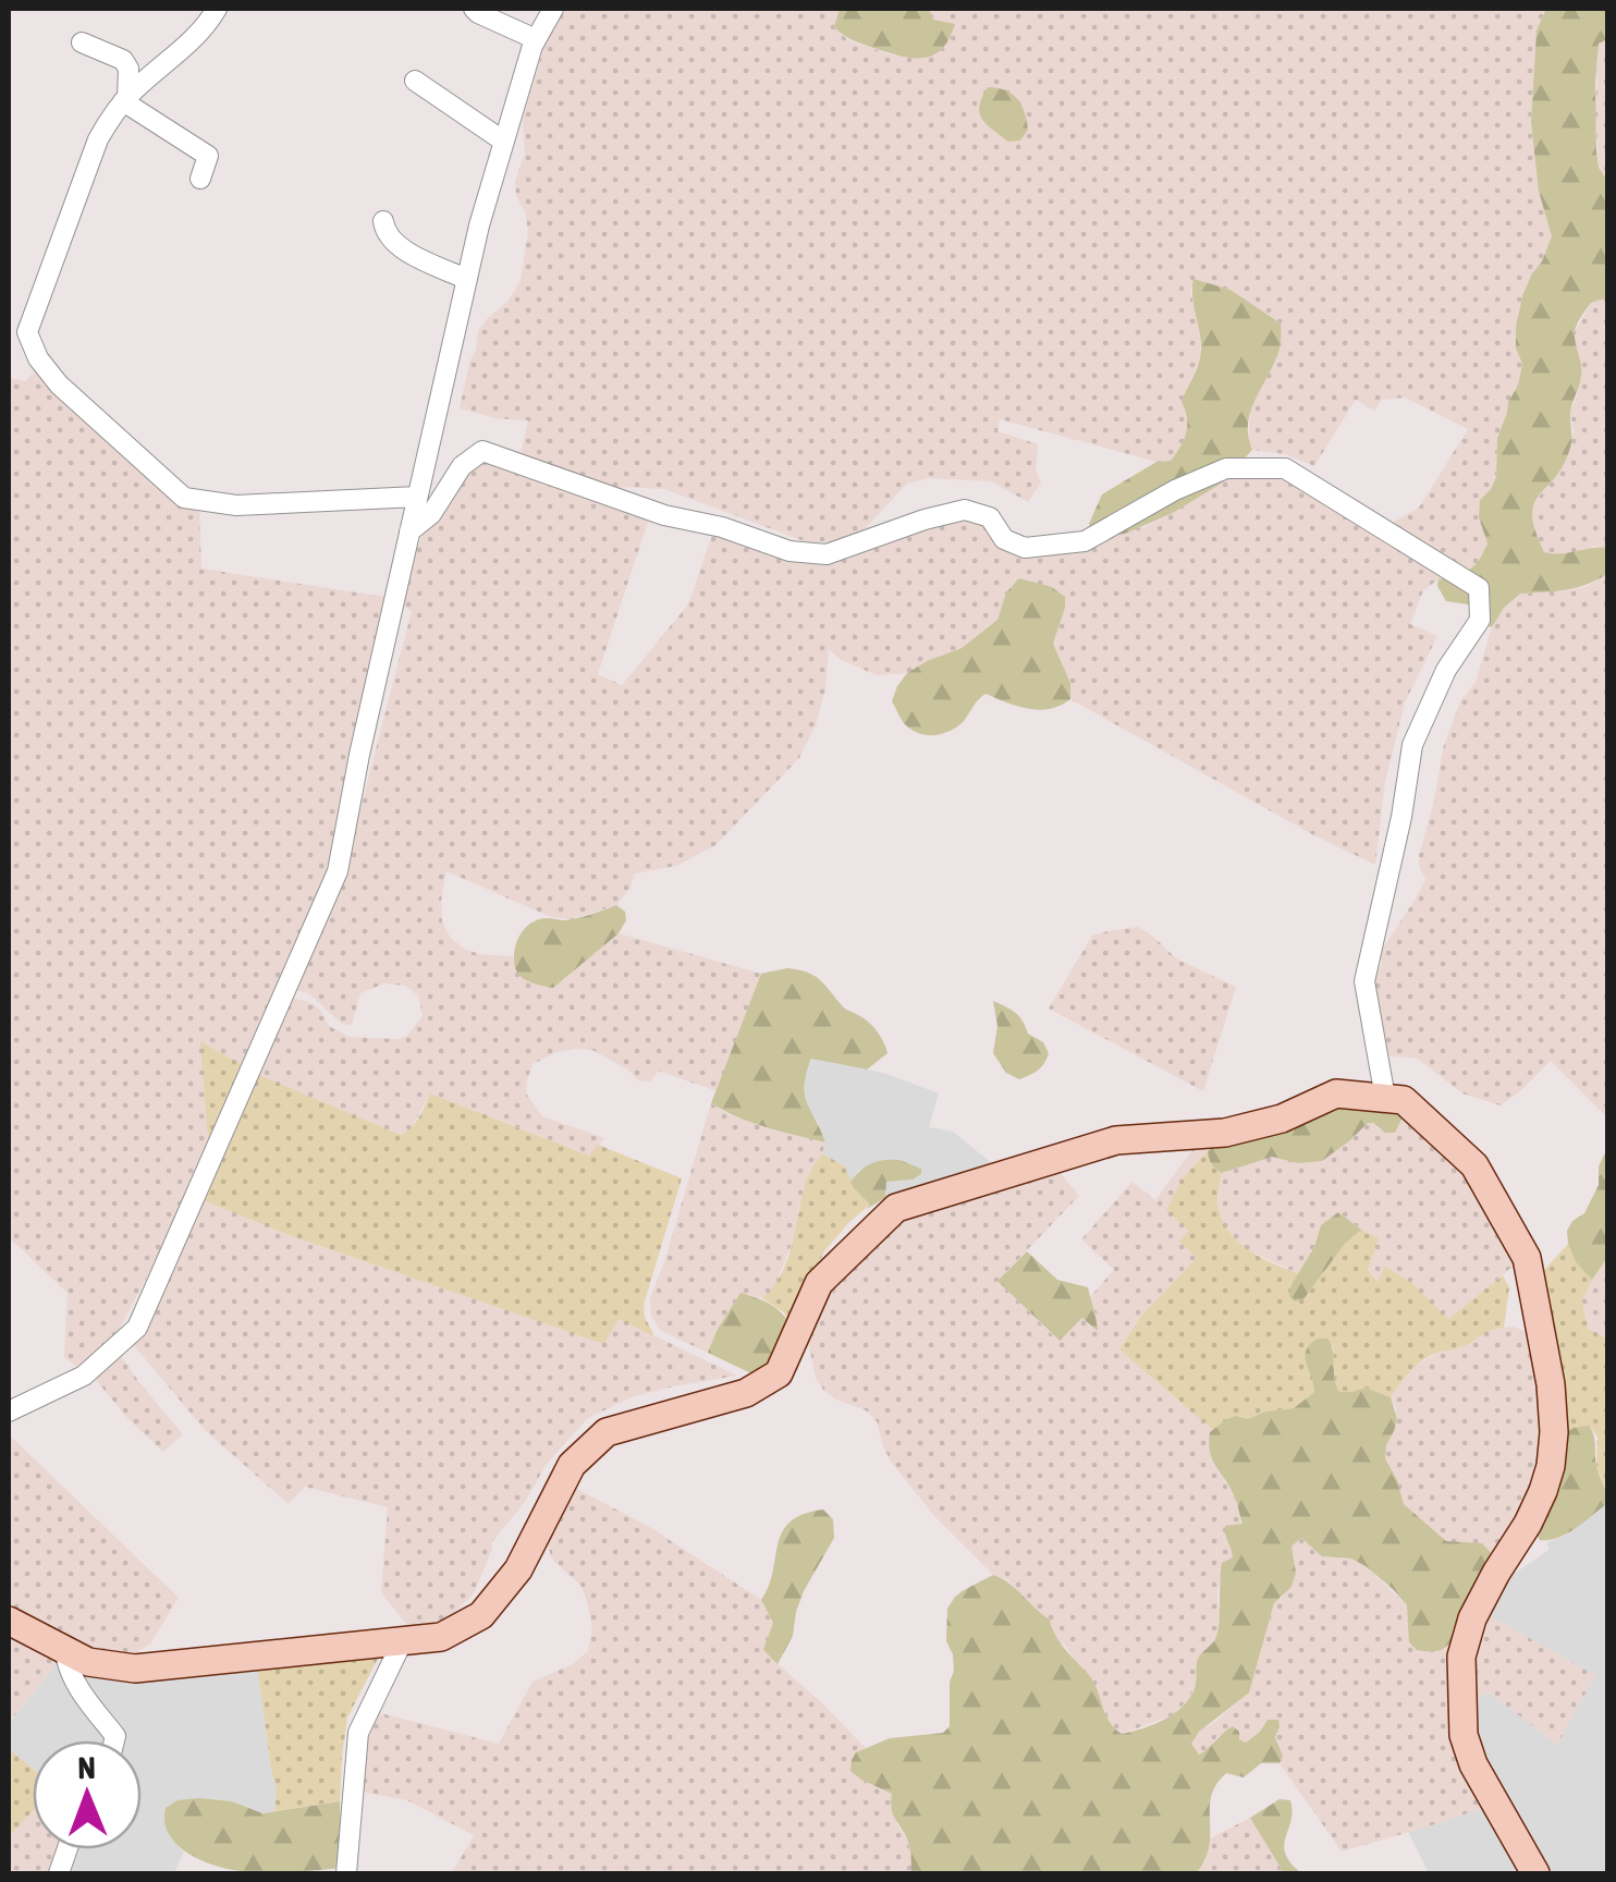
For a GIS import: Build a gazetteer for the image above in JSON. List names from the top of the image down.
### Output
{
  "north": "top"
}
